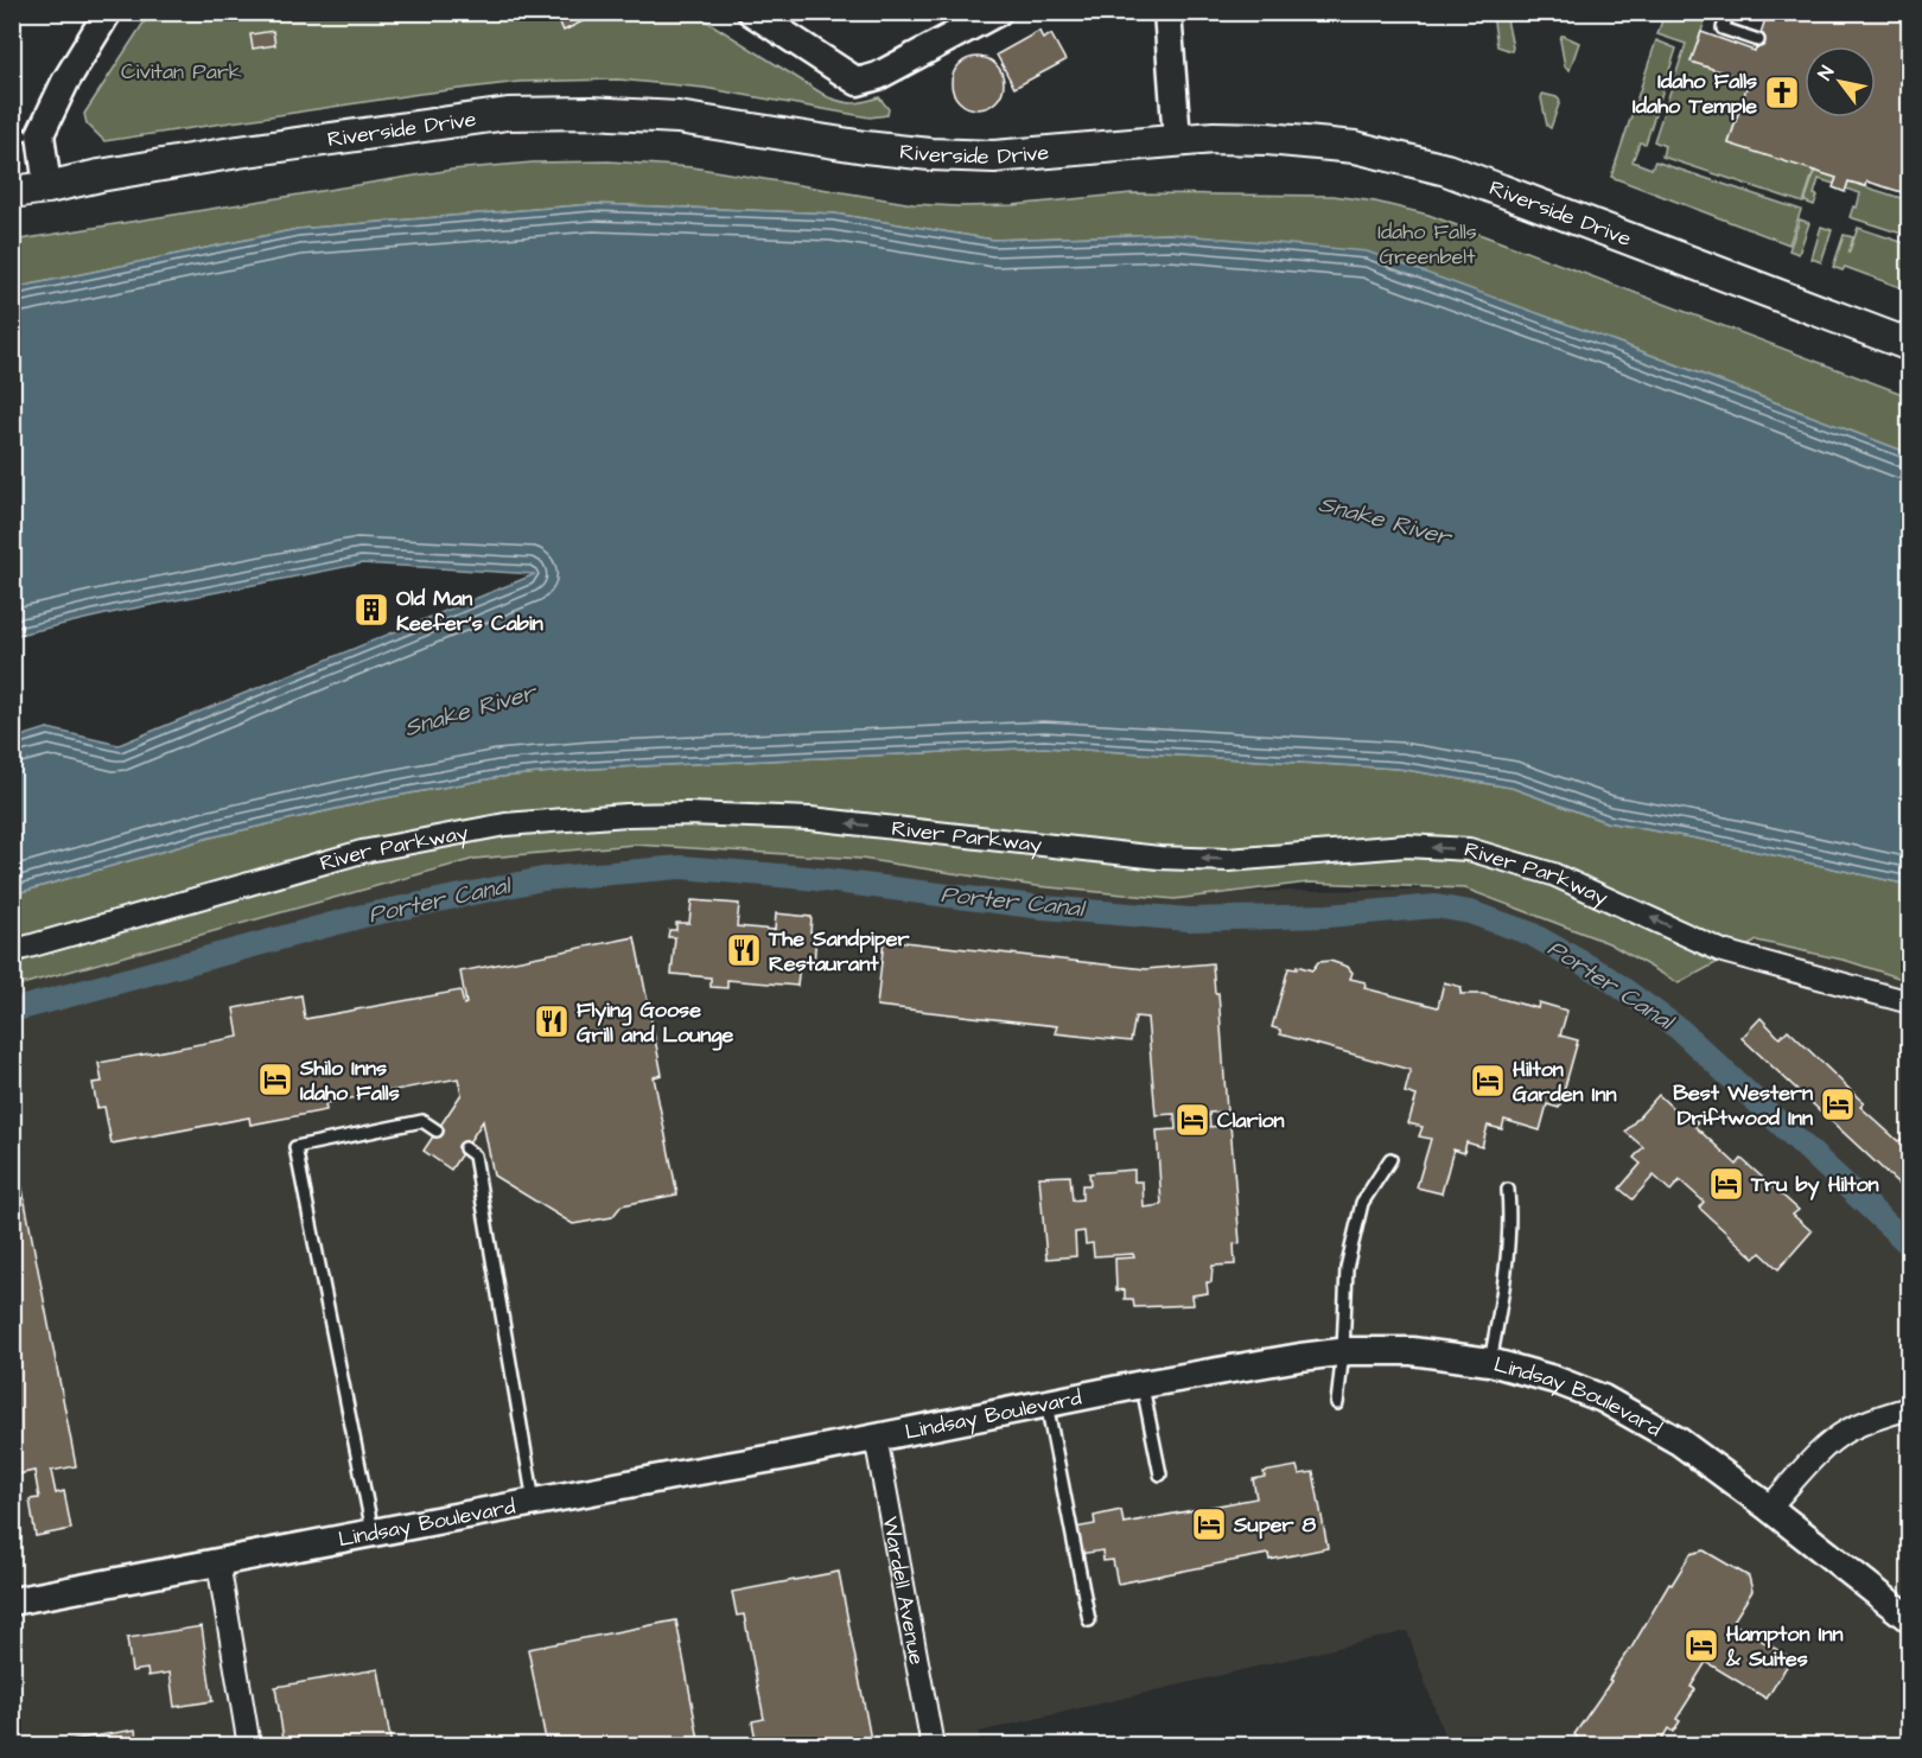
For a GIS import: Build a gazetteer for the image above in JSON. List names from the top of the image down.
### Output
{
  "streets": {
    "main road": ["Riverside Drive"],
    "street": ["River Parkway", "Lindsay Boulevard", "Wardell Avenue"]
  },
  "crossings": [
    ["Lindsay Boulevard", "Wardell Avenue"]
  ],
  "one_way": ["River Parkway"],
  "water": ["Snake River", "Porter Canal"],
  "parks": ["Civitan Park", "Idaho Falls Greenbelt"],
  "places": {
    "church": ["Idaho Falls Idaho Temple"],
    "building": ["Old Man Keefer's Cabin"],
    "restaurant": ["The Sandpiper Restaurant", "Flying Goose Grill and Lounge"],
    "hotel": [
      "Shilo Inns Idaho Falls",
      "Hilton Garden Inn",
      "Best Western Driftwood Inn",
      "Clarion",
      "Tru by Hilton",
      "Super 8",
      "Hampton Inn & Suites"
    ]
  },
  "north": "top left"
}
